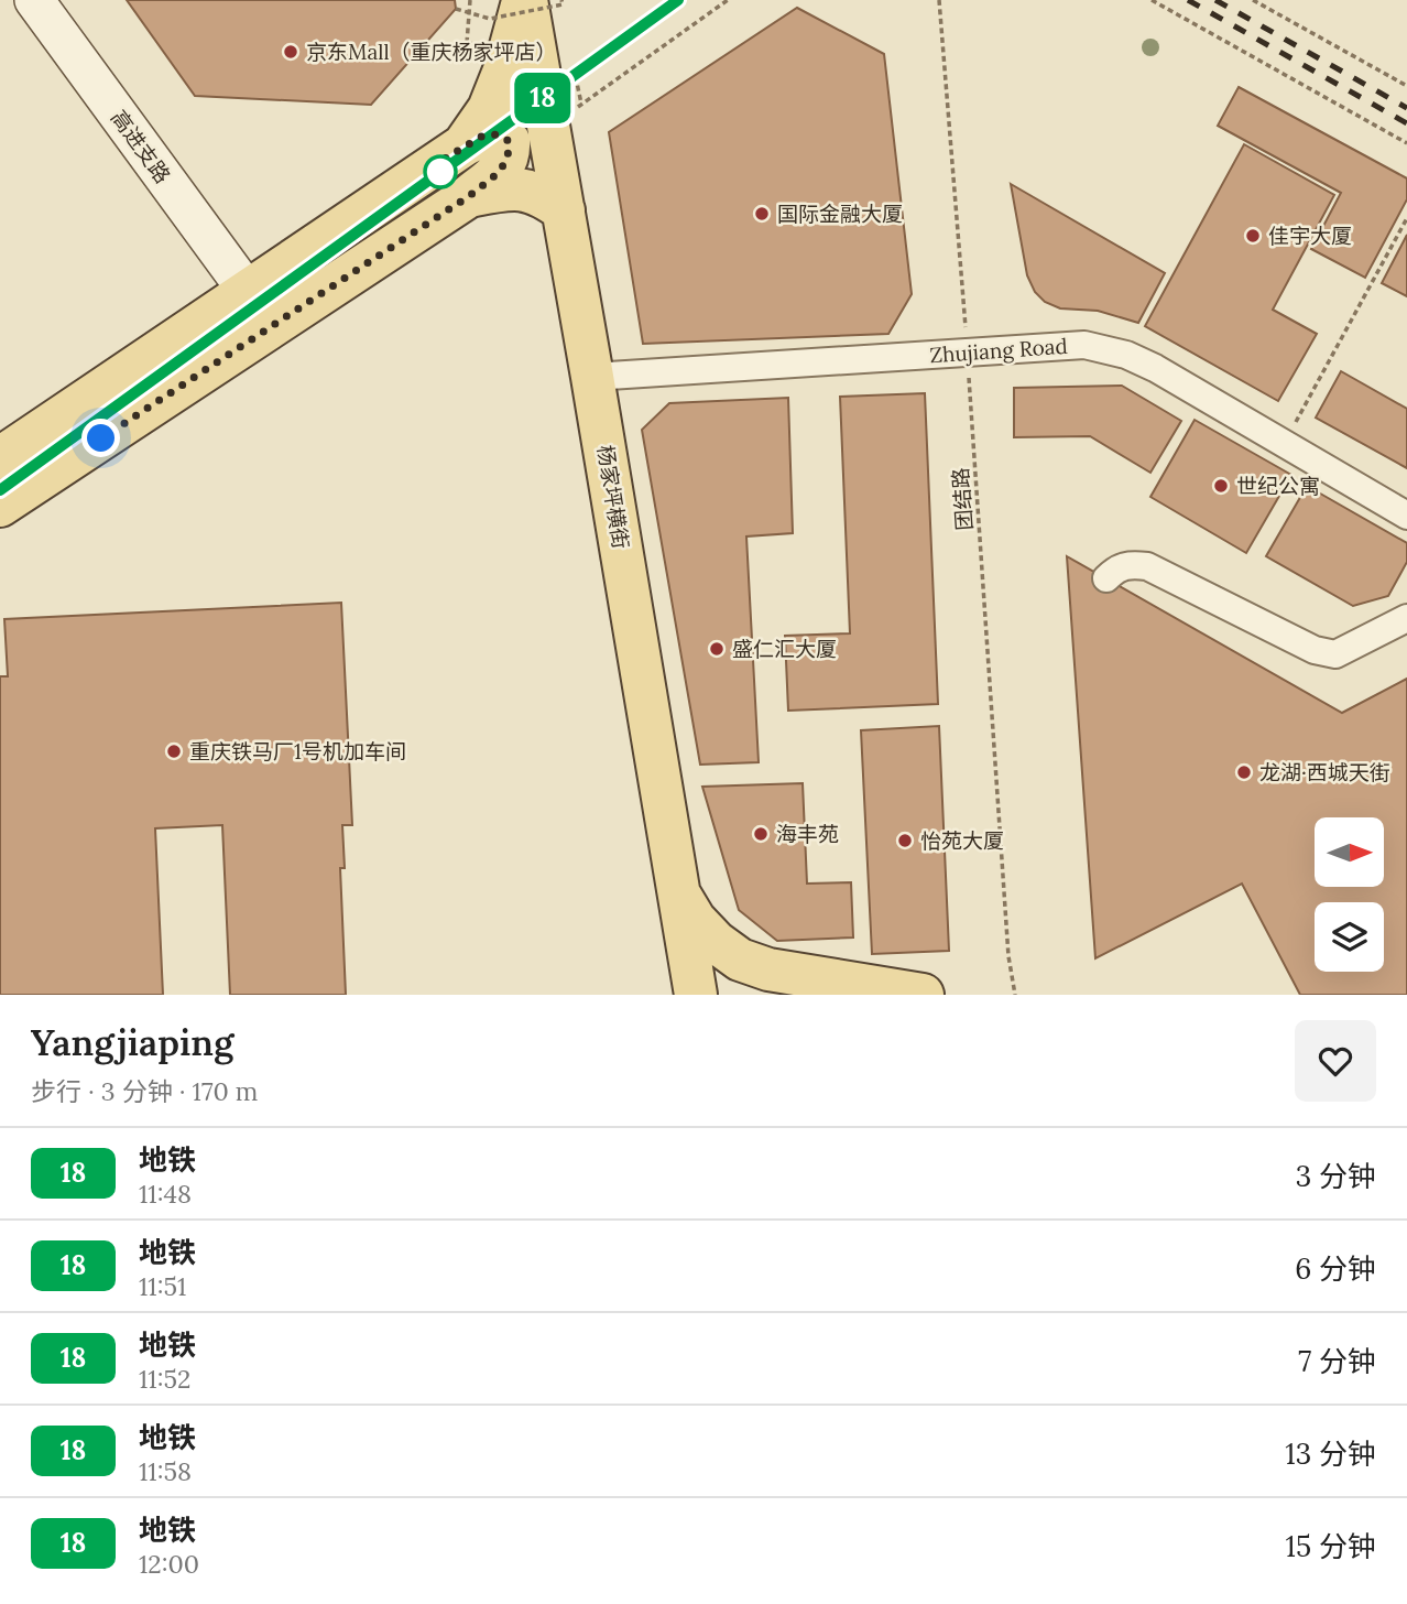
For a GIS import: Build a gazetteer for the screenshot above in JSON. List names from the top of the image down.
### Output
{
  "streets": {
    "main road": ["杨家坪横街"],
    "street": ["高进支路", "Zhujiang Road"],
    "path": ["团结路"]
  },
  "crossings": [
    ["Zhujiang Road", "杨家坪横街"],
    ["Zhujiang Road", "团结路"]
  ],
  "places": [
    "京东Mall（重庆杨家坪店）",
    "国际金融大厦",
    "佳宇大厦",
    "世纪公寓",
    "盛仁汇大厦",
    "重庆铁马厂1号机加车间",
    "龙湖·西城天街",
    "海丰苑",
    "怡苑大厦"
  ],
  "lines": ["metro line 18"],
  "north": "right",
  "page": {
    "on_map": "18",
    "heading": ["Yangjiaping", "步行 · 3 分钟 · 170 m"],
    "list": [
      {
        "mark": "18",
        "name": "地铁",
        "note": "11:48",
        "value": "3 分钟"
      },
      {
        "mark": "18",
        "name": "地铁",
        "note": "11:51",
        "value": "6 分钟"
      },
      {
        "mark": "18",
        "name": "地铁",
        "note": "11:52",
        "value": "7 分钟"
      },
      {
        "mark": "18",
        "name": "地铁",
        "note": "11:58",
        "value": "13 分钟"
      },
      {
        "mark": "18",
        "name": "地铁",
        "note": "12:00",
        "value": "15 分钟"
      }
    ]
  }
}
